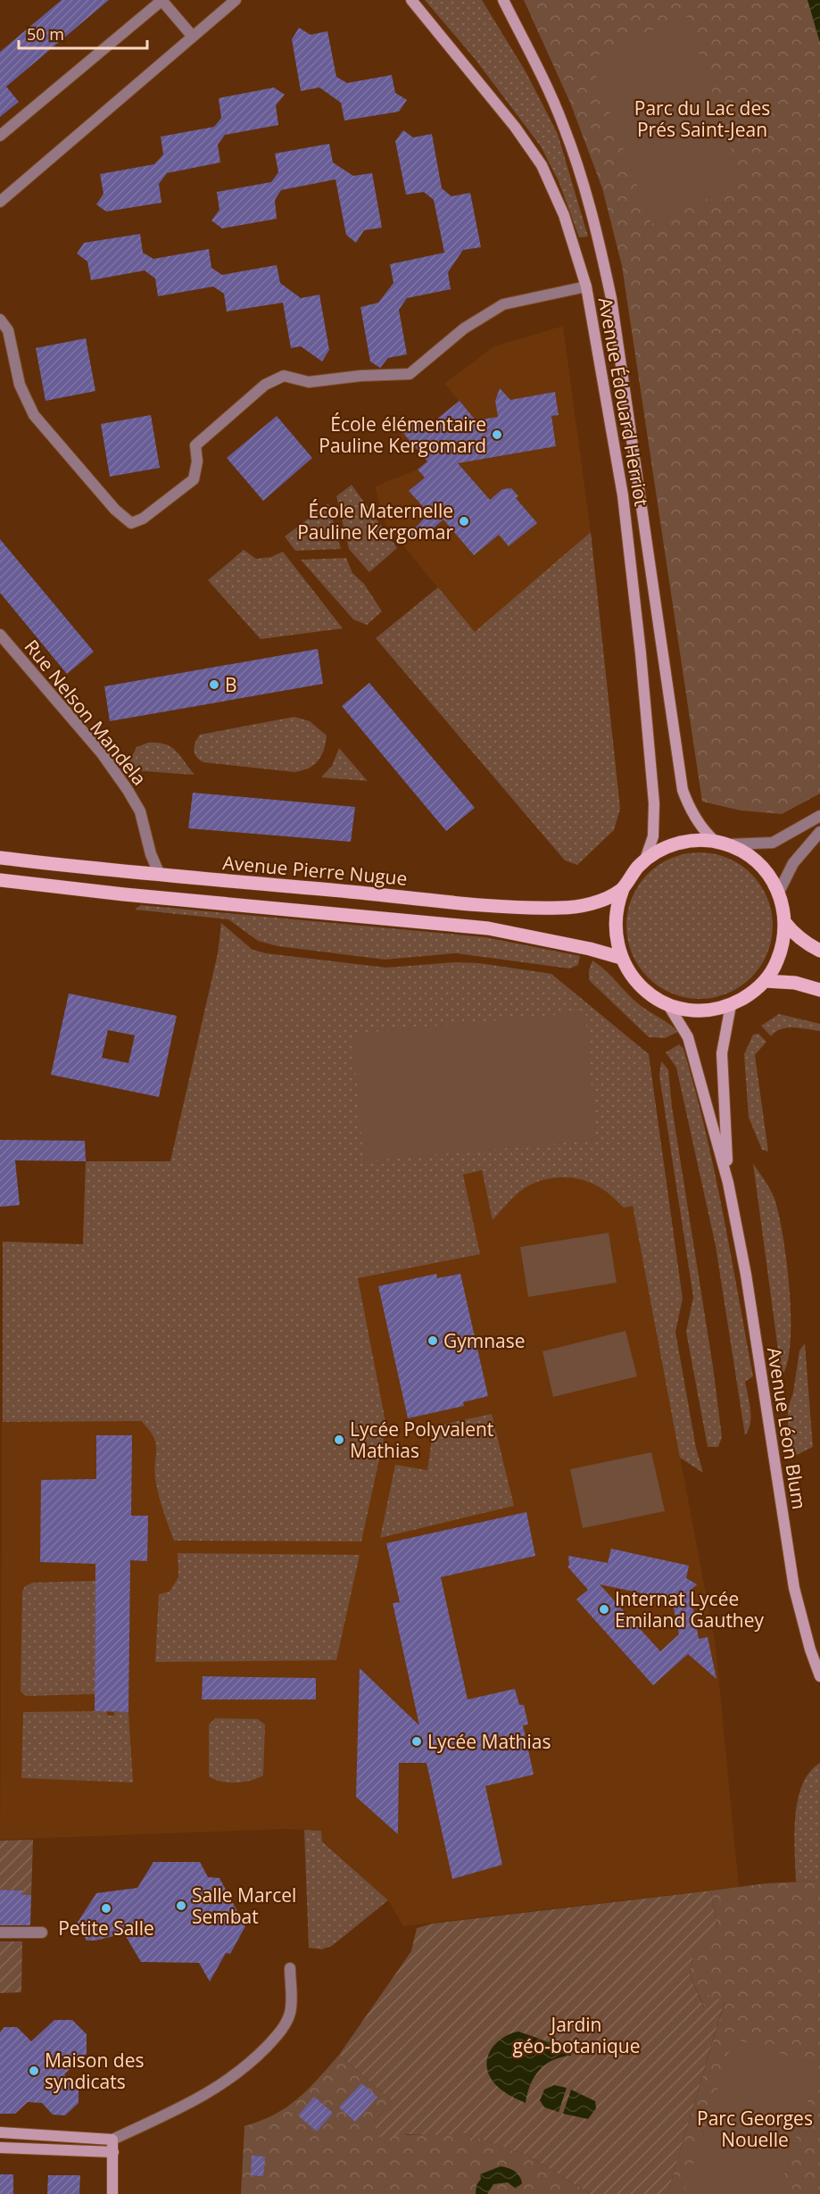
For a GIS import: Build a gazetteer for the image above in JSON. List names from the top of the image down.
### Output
{
  "streets": {
    "main road": ["Avenue Édouard Herriot", "Avenue Pierre Nugue", "Avenue Léon Blum"],
    "street": ["Rue Nelson Mandela"]
  },
  "crossings": [
    ["Avenue Édouard Herriot", "Avenue Pierre Nugue"],
    ["Avenue Édouard Herriot", "Avenue Léon Blum"],
    ["Rue Nelson Mandela", "Avenue Pierre Nugue"],
    ["Avenue Pierre Nugue", "Avenue Léon Blum"]
  ],
  "parks": ["Parc du Lac des Prés Saint-Jean", "Jardin géo-botanique", "Parc Georges Nouelle"],
  "places": [
    "École élémentaire Pauline Kergomard",
    "École Maternelle Pauline Kergomar",
    "B",
    "Gymnase",
    "Lycée Polyvalent Mathias",
    "Internat Lycée Emiland Gauthey",
    "Lycée Mathias",
    "Salle Marcel Sembat",
    "Petite Salle",
    "Maison des syndicats"
  ],
  "scale_bar": "50 m"
}
